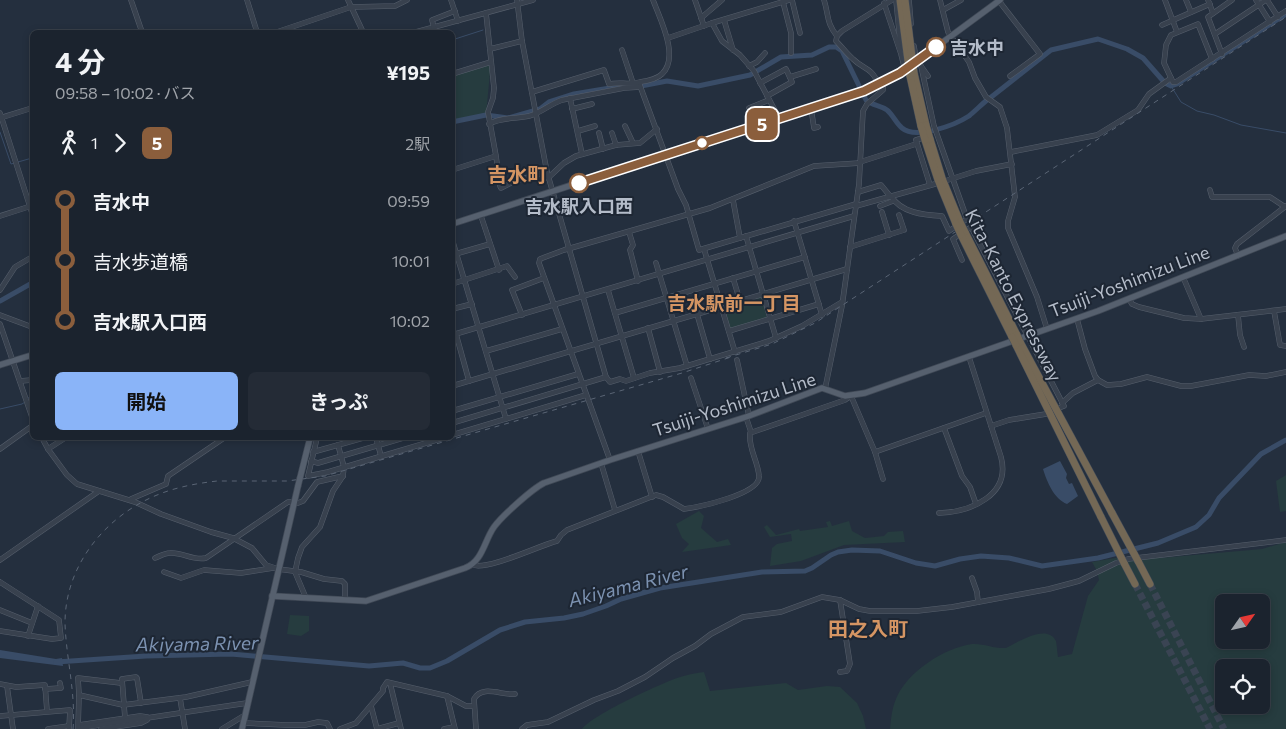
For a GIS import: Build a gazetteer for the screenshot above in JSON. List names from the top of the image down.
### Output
{
  "streets": {
    "highway": ["Kita-Kanto Expressway"],
    "main road": ["Tsuiji-Yoshimizu Line"]
  },
  "districts": ["吉水町", "吉水駅前一丁目", "田之入町"],
  "water": ["Akiyama River"],
  "places": ["吉水中", "吉水駅入口西"],
  "lines": ["bus line 5"],
  "north": "top right",
  "page": {
    "on_map": "5",
    "heading": ["4 分", "09:58 – 10:02 · バス", "¥195"],
    "legs": ["1", "5", "2駅"],
    "list": [
      {
        "name": "吉水中",
        "value": "09:59"
      },
      {
        "name": "吉水歩道橋",
        "value": "10:01"
      },
      {
        "name": "吉水駅入口西",
        "value": "10:02"
      }
    ],
    "buttons": ["開始", "きっぷ"]
  }
}
